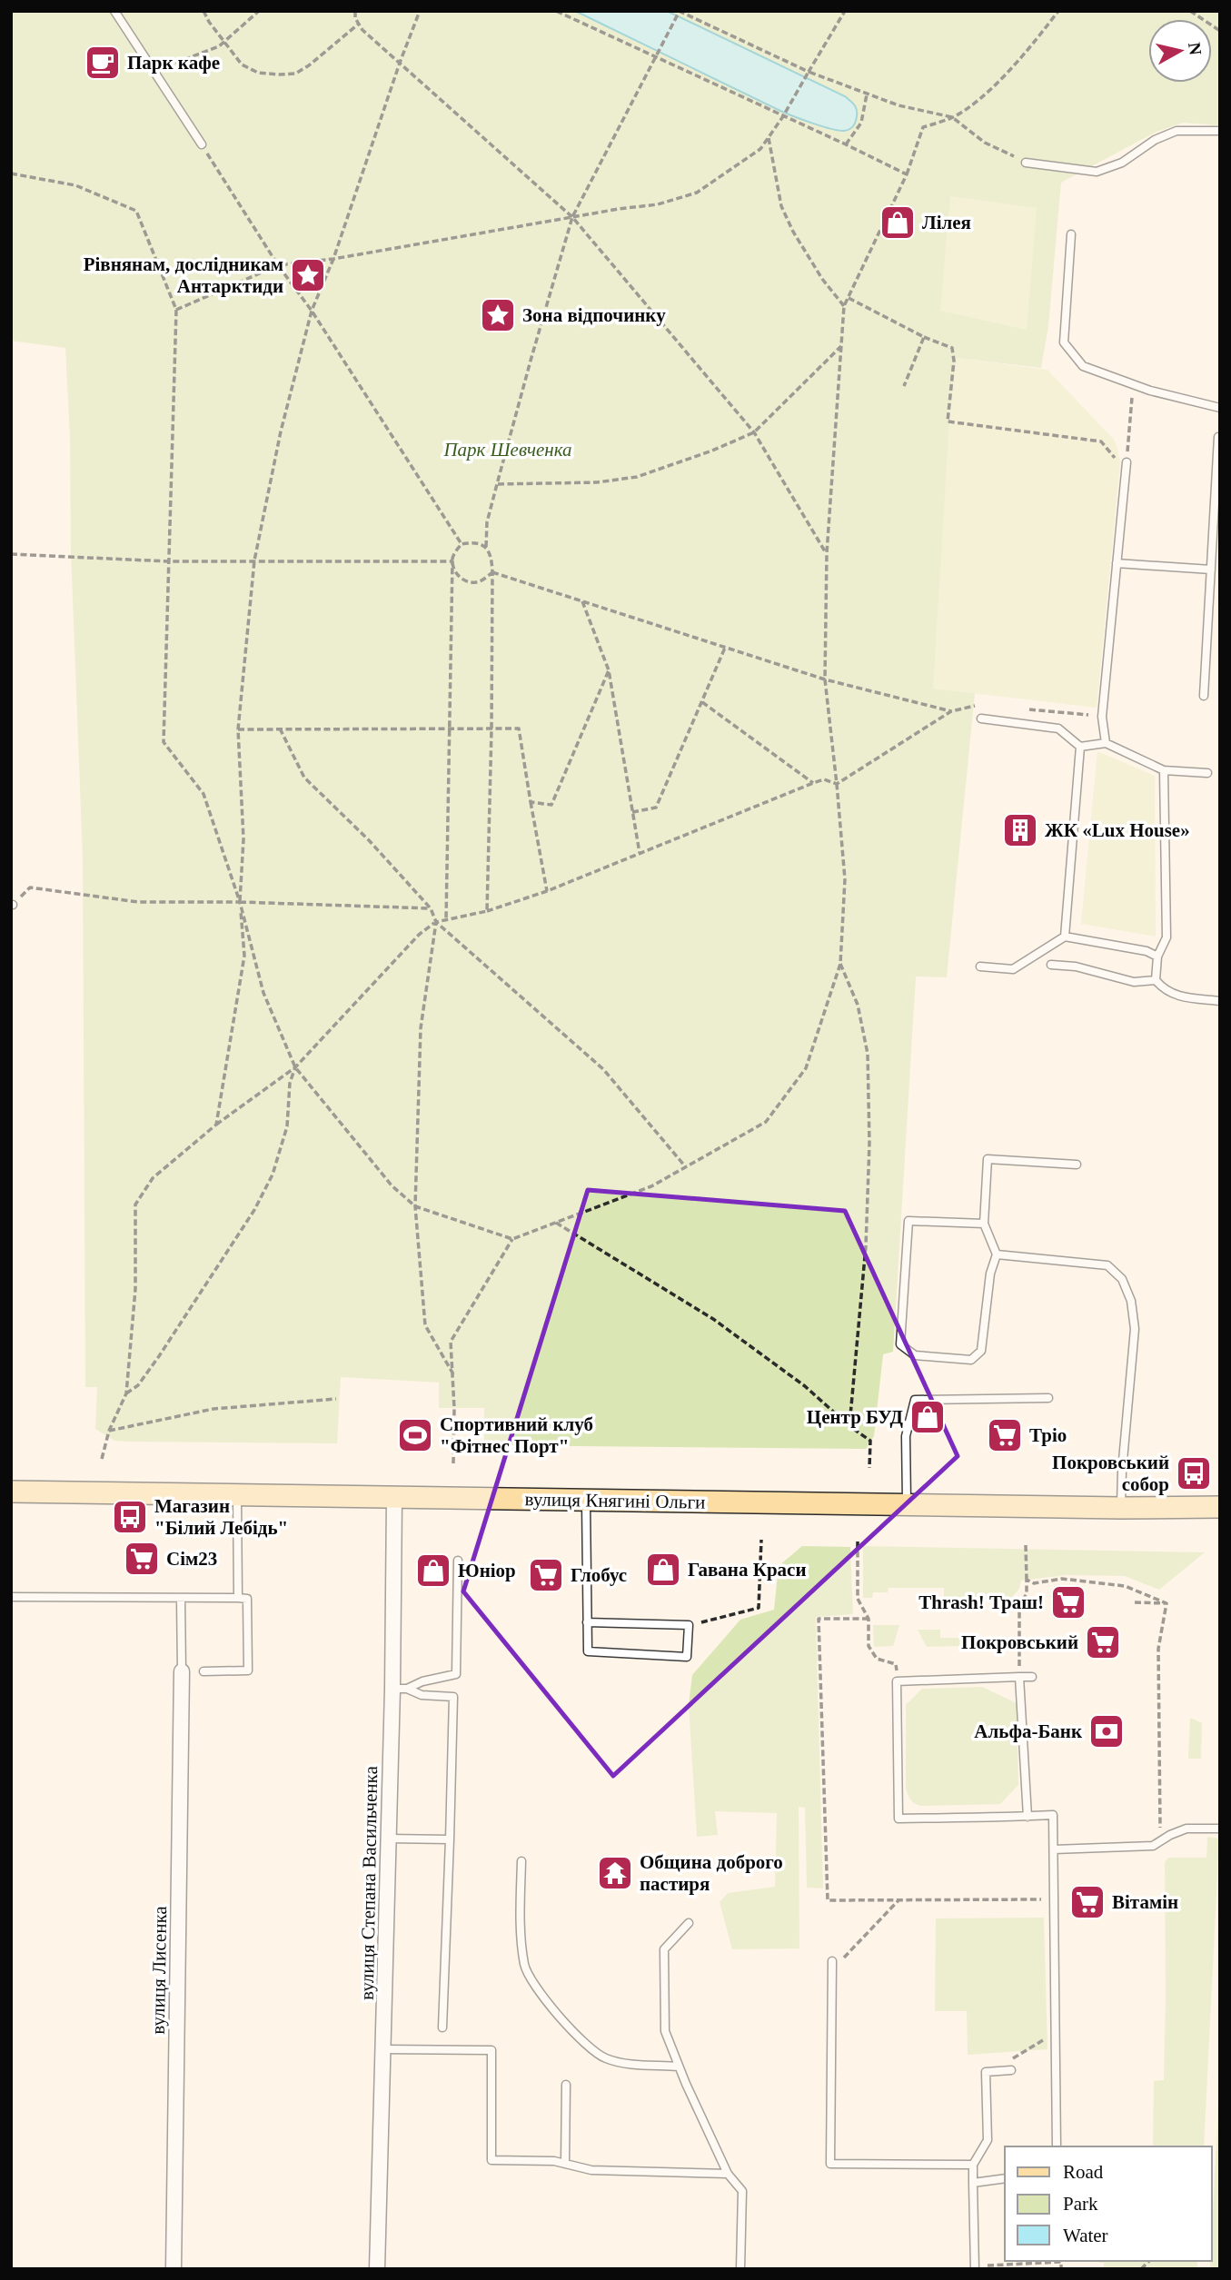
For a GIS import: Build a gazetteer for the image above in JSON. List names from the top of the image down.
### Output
{
  "streets": {
    "street": ["вулиця Княгині Ольги", "вулиця Степана Васильченка", "вулиця Лисенка"]
  },
  "crossings": [
    ["вулиця Княгині Ольги", "вулиця Степана Васильченка"]
  ],
  "parks": ["Парк Шевченка"],
  "places": {
    "cafe": ["Парк кафе"],
    "shop": [
      "Лілея",
      "Центр БУД",
      "Гавана Краси",
      "Юніор"
    ],
    "place": ["Рівнянам, дослідникам Антарктиди", "Зона відпочинку"],
    "building": ["ЖК «Lux House»"],
    "sports": ["Спортивний клуб \"Фітнес Порт\""],
    "supermarket": [
      "Тріо",
      "Сім23",
      "Глобус",
      "Thrash! Траш!",
      "Покровський",
      "Вітамін"
    ],
    "bus stop": ["Покровський собор", "Магазин \"Білий Лебідь\""],
    "bank": ["Альфа-Банк"],
    "temple": ["Община доброго пастиря"]
  },
  "legend": ["Road", "Park", "Water"],
  "north": "right"
}
